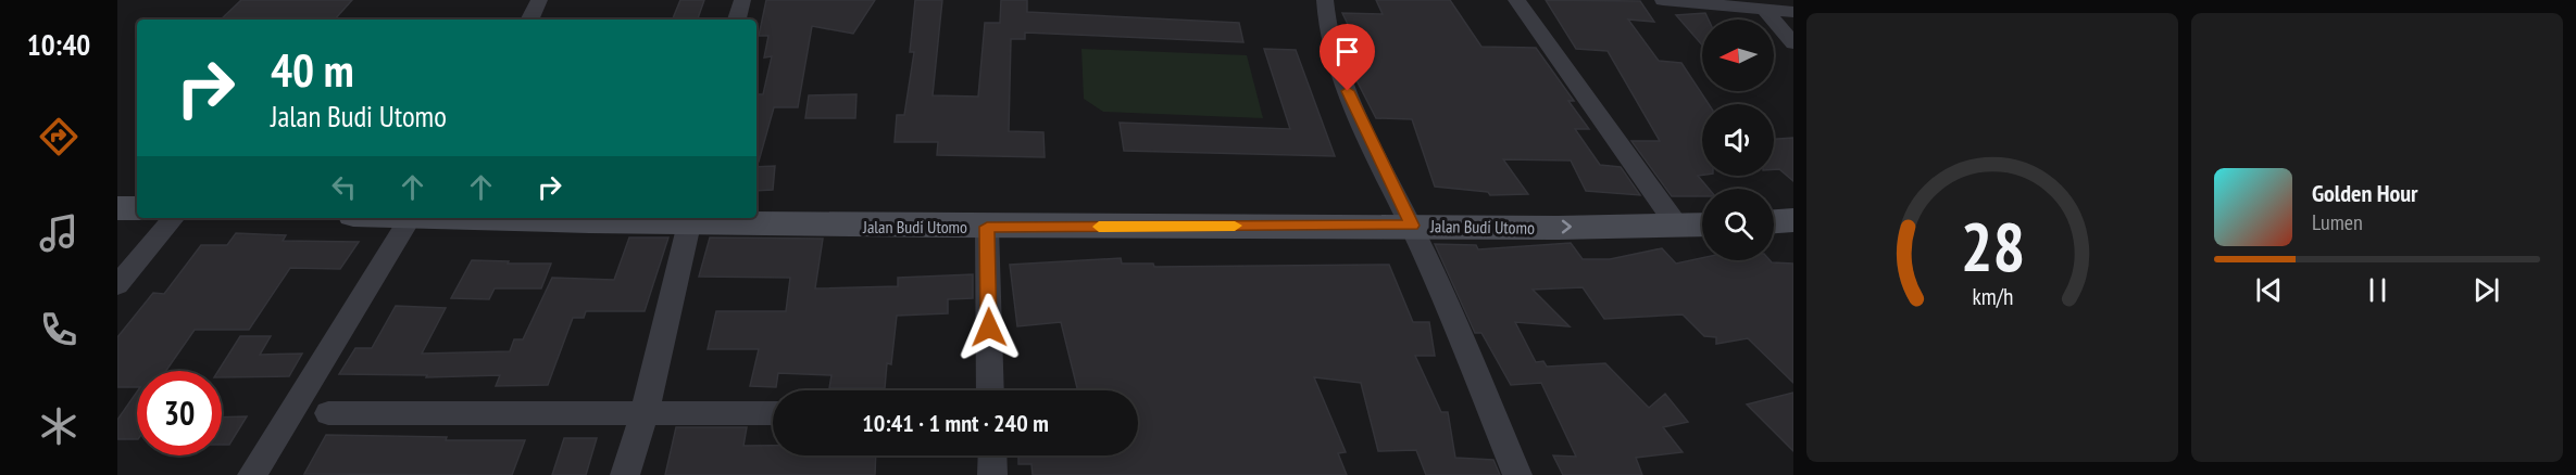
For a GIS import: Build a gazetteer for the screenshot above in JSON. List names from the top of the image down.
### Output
{
  "streets": {
    "street": ["Jalan Budi Utomo"]
  },
  "north": "left",
  "page": {
    "tabs": "10:40",
    "turn": ["40 m", "Jalan Budi Utomo"],
    "song": ["Golden Hour", "Lumen"],
    "limit": "30",
    "trip": "10:41 · 1 mnt · 240 m",
    "gauge": ["28", "km/h"]
  }
}
